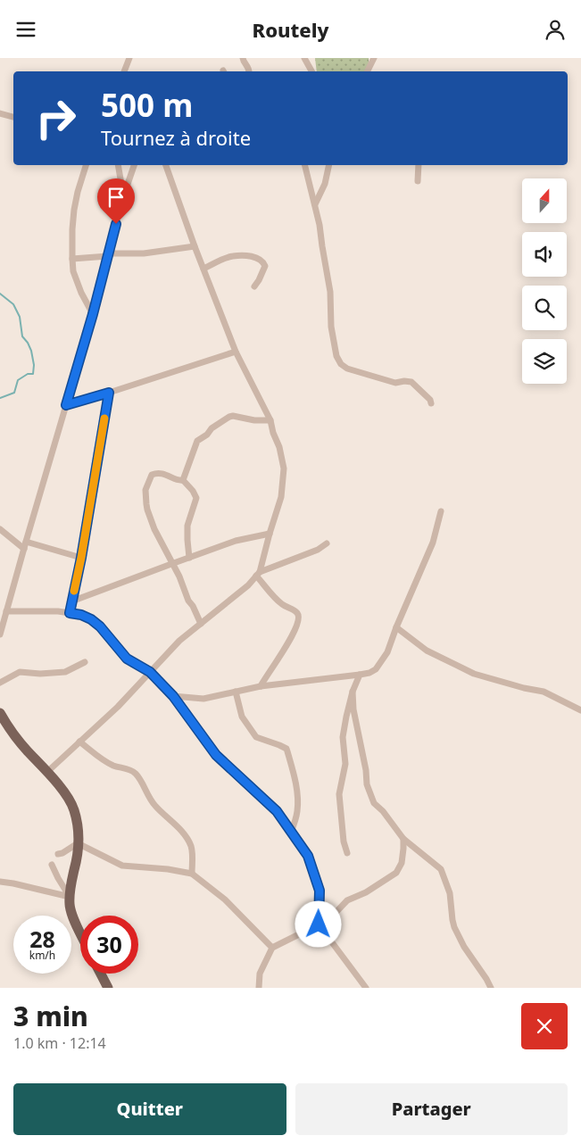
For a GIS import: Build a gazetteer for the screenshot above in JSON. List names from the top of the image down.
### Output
{
  "north": "top",
  "page": {
    "header": "Routely",
    "turn": ["500 m", "Tournez à droite"],
    "speed": "28 km/h",
    "limit": "30",
    "heading": ["3 min", "1.0 km · 12:14"],
    "buttons": ["Quitter", "Partager"]
  }
}
